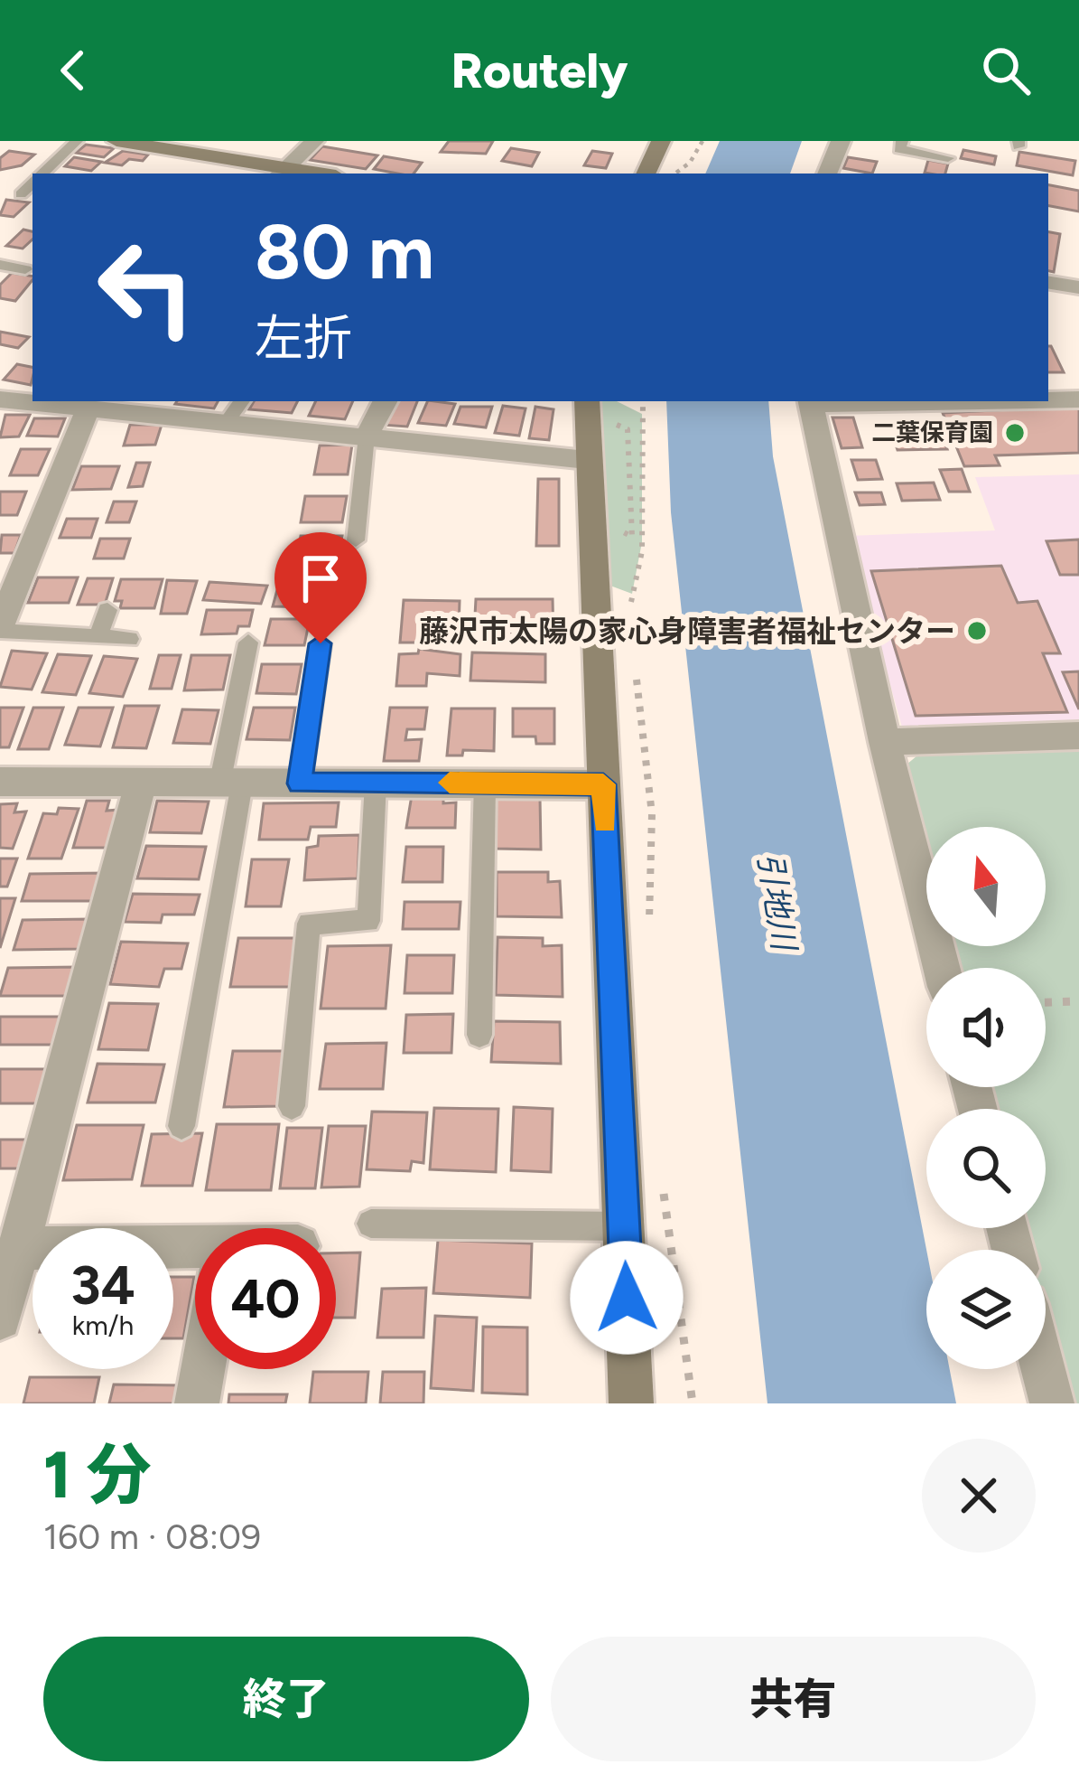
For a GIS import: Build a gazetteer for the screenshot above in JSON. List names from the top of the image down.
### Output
{
  "water": ["引地川"],
  "places": ["二葉保育園", "藤沢市太陽の家心身障害者福祉センター"],
  "north": "top",
  "page": {
    "header": "Routely",
    "turn": ["80 m", "左折"],
    "speed": "34 km/h",
    "limit": "40",
    "heading": ["1 分", "160 m · 08:09"],
    "buttons": ["終了", "共有"]
  }
}
